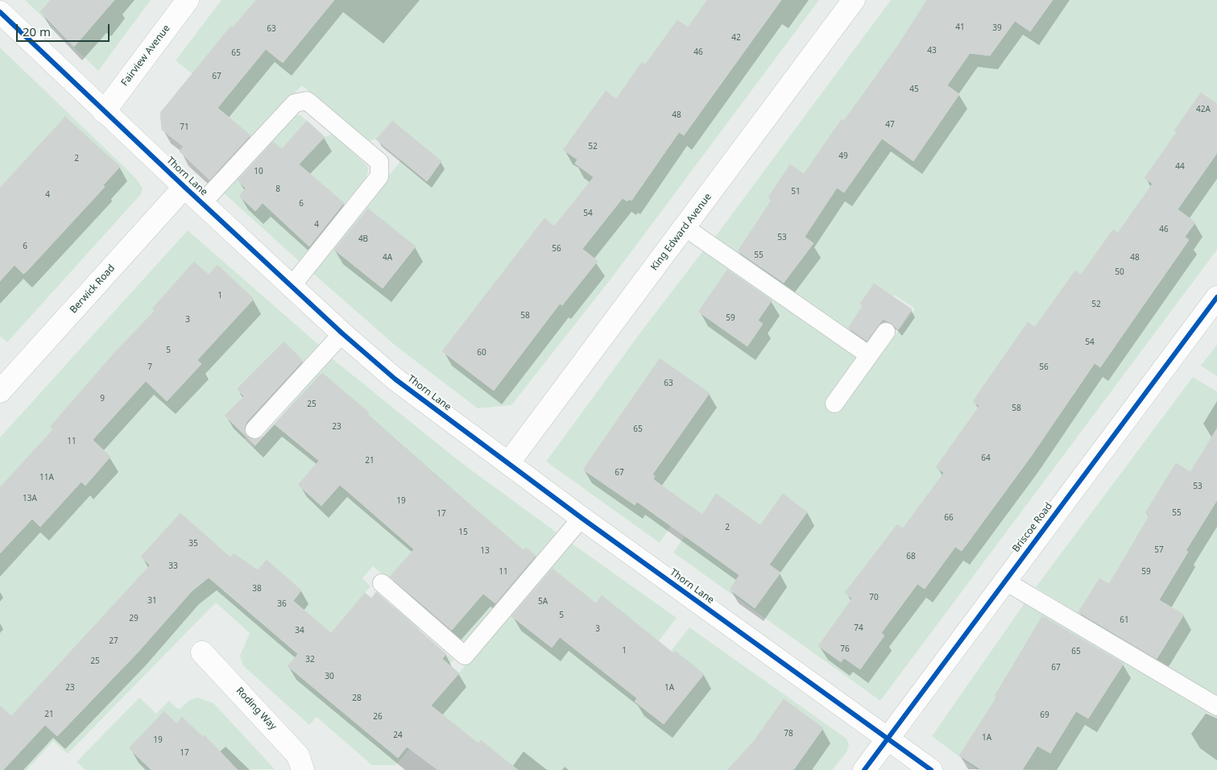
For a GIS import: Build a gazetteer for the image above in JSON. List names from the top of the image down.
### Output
{
  "streets": {
    "street": [
      "Fairview Avenue",
      "Thorn Lane",
      "King Edward Avenue",
      "Berwick Road",
      "Briscoe Road",
      "Roding Way"
    ]
  },
  "crossings": [
    ["Fairview Avenue", "Thorn Lane"],
    ["Thorn Lane", "King Edward Avenue"],
    ["Thorn Lane", "Berwick Road"],
    ["Thorn Lane", "Briscoe Road"]
  ],
  "house_numbers": [
    "41",
    "39",
    "63",
    "42",
    "43",
    "46",
    "65",
    "67",
    "45",
    "42A",
    "48",
    "47",
    "71",
    "52",
    "49",
    "2",
    "44",
    "10",
    "8",
    "51",
    "4",
    "6",
    "54",
    "4",
    "46",
    "53",
    "4B",
    "6",
    "56",
    "55",
    "4A",
    "48",
    "50",
    "1",
    "52",
    "58",
    "59",
    "3",
    "54",
    "5",
    "60",
    "7",
    "56",
    "63",
    "9",
    "25",
    "58",
    "23",
    "65",
    "11",
    "64",
    "21",
    "67",
    "11A",
    "53",
    "13A",
    "19",
    "55",
    "17",
    "66",
    "2",
    "15",
    "35",
    "57",
    "13",
    "68",
    "33",
    "11",
    "59",
    "38",
    "70",
    "31",
    "5A",
    "36",
    "5",
    "29",
    "61",
    "74",
    "3",
    "34",
    "27",
    "76",
    "1",
    "65",
    "32",
    "25",
    "67",
    "30",
    "23",
    "1A",
    "28",
    "21",
    "69",
    "26",
    "78",
    "24",
    "1A",
    "19",
    "17"
  ],
  "scale_bar": "20 m"
}
